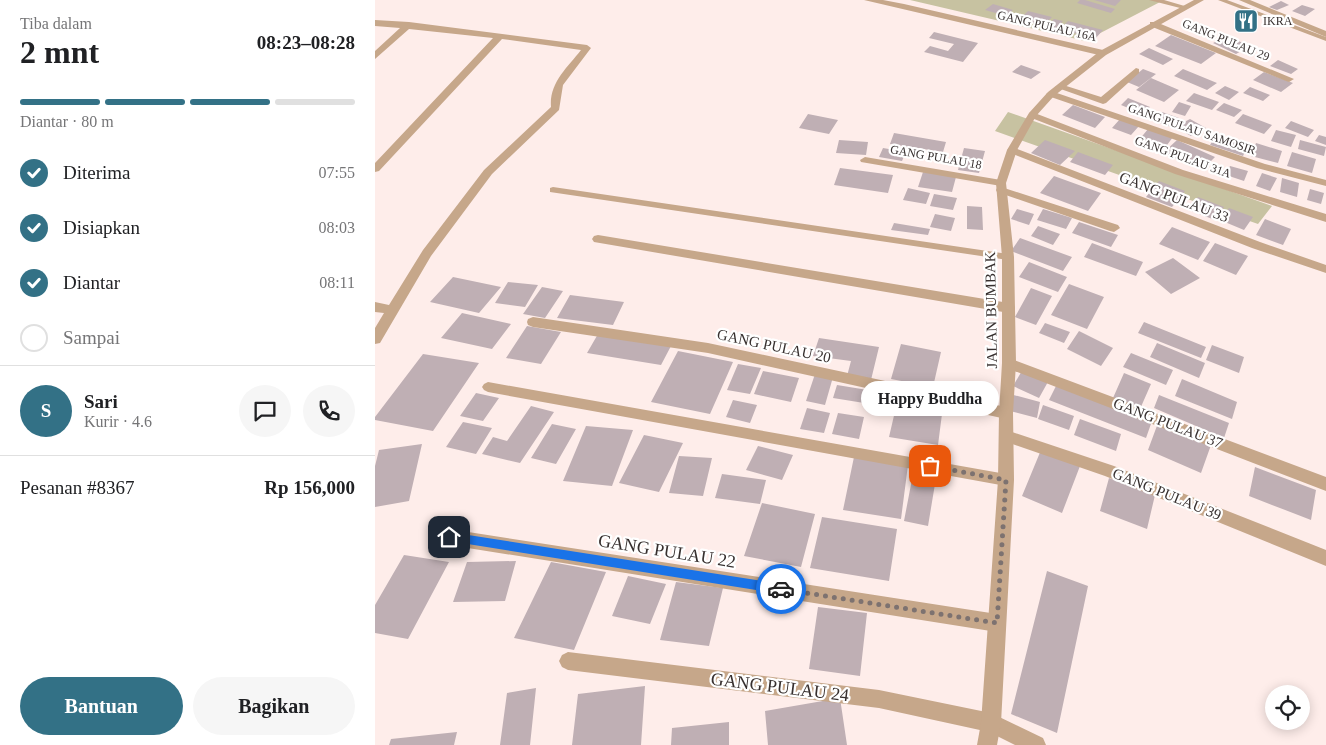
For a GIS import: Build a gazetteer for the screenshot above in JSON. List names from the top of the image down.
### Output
{
  "streets": {
    "street": [
      "GANG PULAU 16A",
      "GANG PULAU 29",
      "GANG PULAU SAMOSIR",
      "GANG PULAU 18",
      "GANG PULAU 31A",
      "GANG PULAU 33",
      "JALAN BUMBAK",
      "GANG PULAU 20",
      "GANG PULAU 37",
      "GANG PULAU 39",
      "GANG PULAU 22",
      "GANG PULAU 24"
    ]
  },
  "crossings": [
    ["GANG PULAU 16A", "JALAN BUMBAK"],
    ["GANG PULAU 29", "JALAN BUMBAK"],
    ["GANG PULAU SAMOSIR", "JALAN BUMBAK"],
    ["GANG PULAU 18", "JALAN BUMBAK"],
    ["GANG PULAU 31A", "JALAN BUMBAK"],
    ["GANG PULAU 33", "JALAN BUMBAK"],
    ["JALAN BUMBAK", "GANG PULAU 20"],
    ["JALAN BUMBAK", "GANG PULAU 37"],
    ["JALAN BUMBAK", "GANG PULAU 39"],
    ["JALAN BUMBAK", "GANG PULAU 22"],
    ["JALAN BUMBAK", "GANG PULAU 24"]
  ],
  "places": {
    "restaurant": ["IKRA"],
    "other": ["Happy Buddha"]
  },
  "page": {
    "heading": ["2 mnt", "Tiba dalam", "08:23–08:28"],
    "panel": [
      "Sari",
      "Kurir · 4.6",
      "Pesanan #8367",
      "Rp 156,000"
    ],
    "bar": "Diantar · 80 m",
    "list": [
      ["Diterima", "07:55"],
      ["Disiapkan", "08:03"],
      ["Diantar", "08:11"],
      "Sampai"
    ],
    "bubble": "Happy Buddha",
    "round": "S",
    "buttons": ["Bantuan", "Bagikan"]
  }
}
